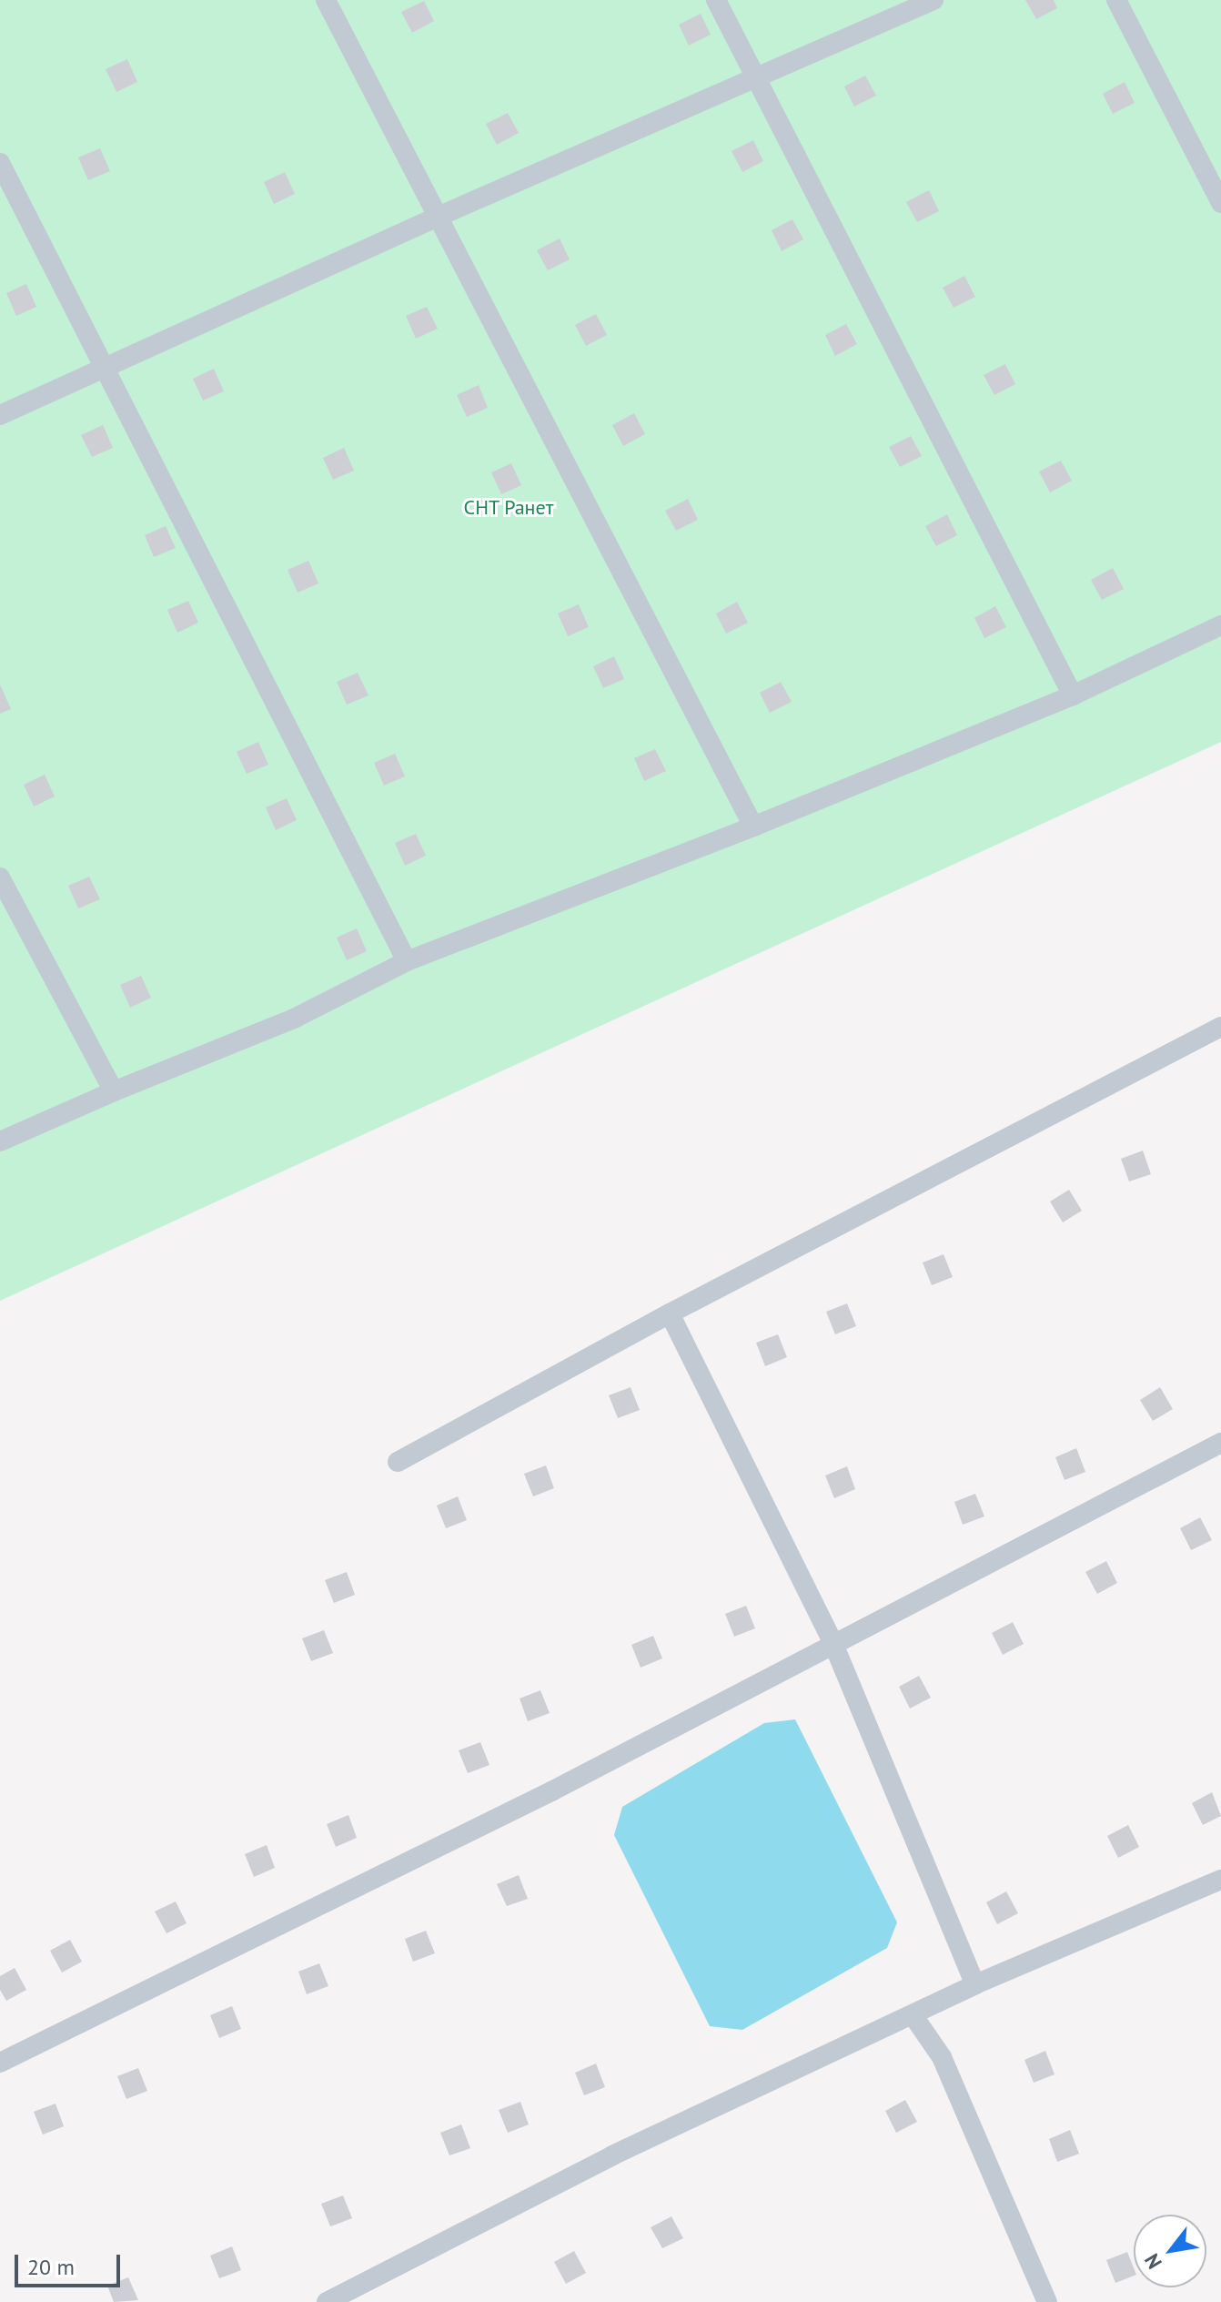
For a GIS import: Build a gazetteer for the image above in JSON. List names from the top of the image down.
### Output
{
  "parks": ["СНТ Ранет"],
  "scale_bar": "20 m",
  "north": "bottom left"
}
